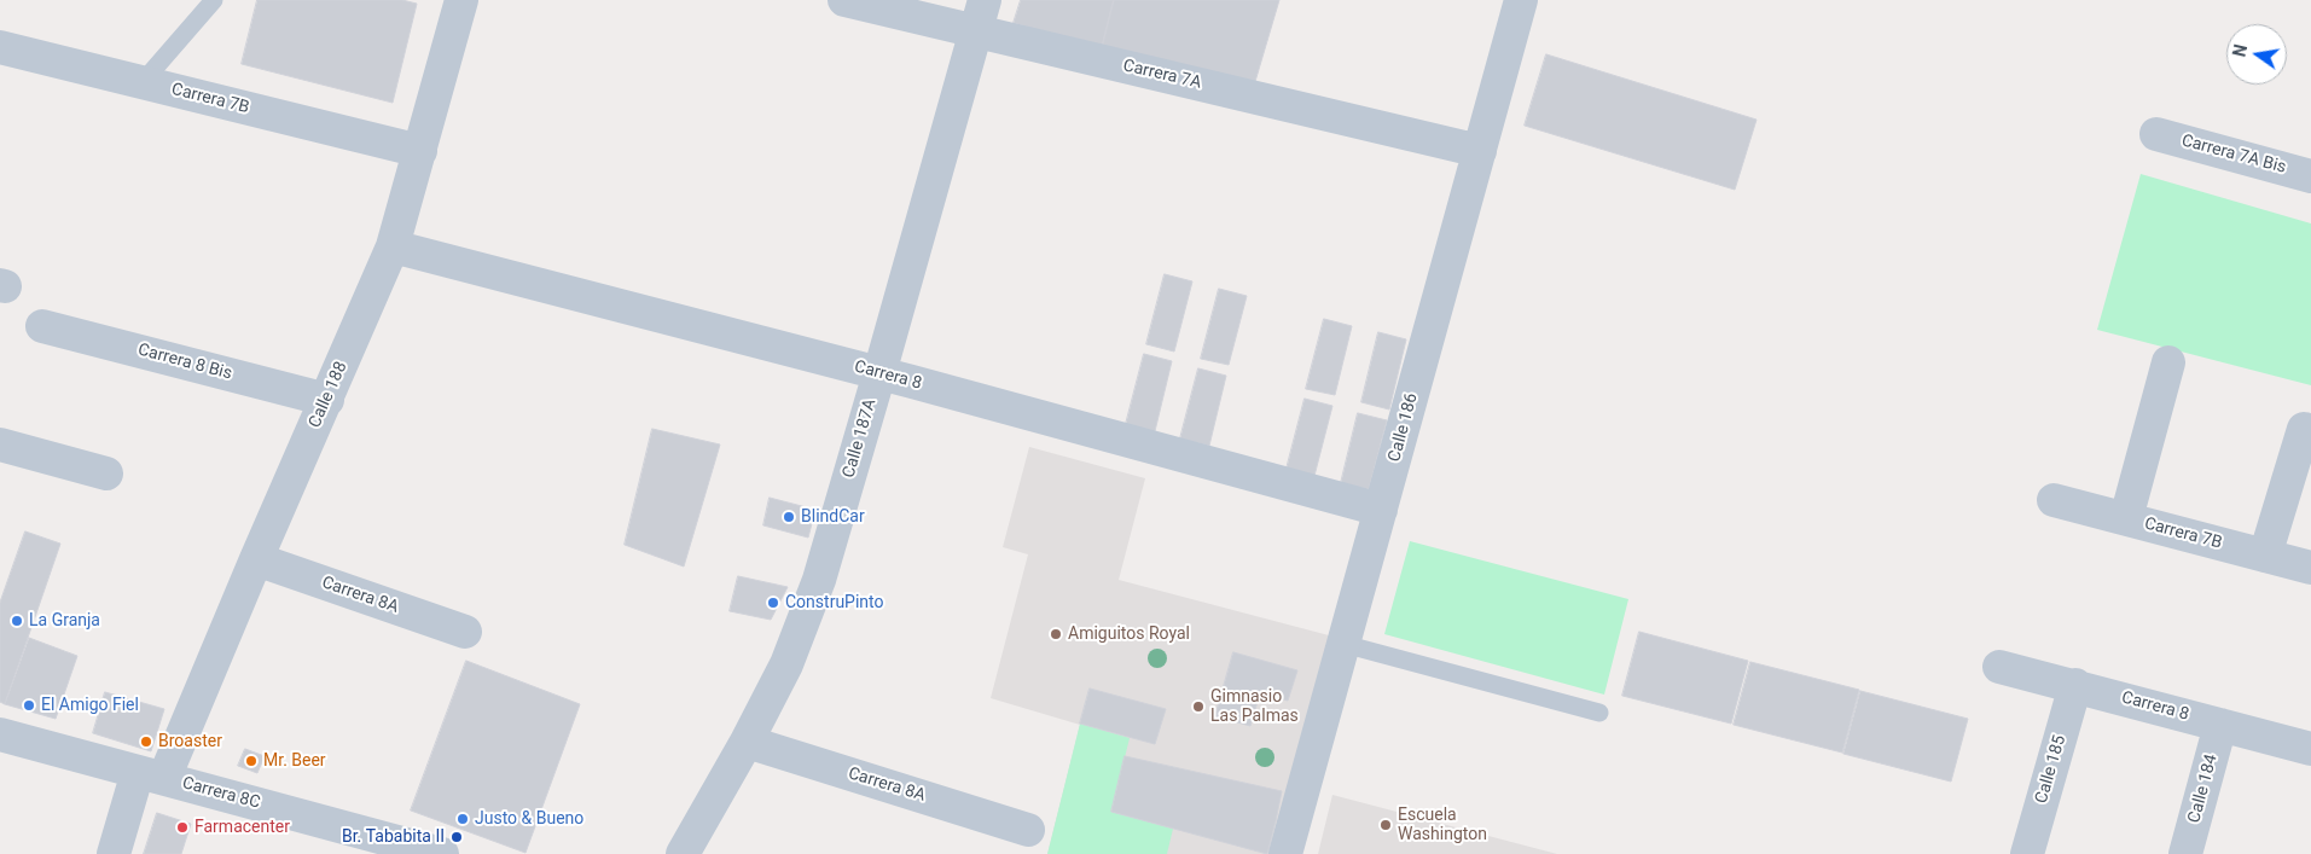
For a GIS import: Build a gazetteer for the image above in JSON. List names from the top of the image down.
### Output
{
  "streets": {
    "street": [
      "Carrera 7A",
      "Carrera 7B",
      "Carrera 7A Bis",
      "Carrera 8 Bis",
      "Carrera 8",
      "Calle 188",
      "Calle 186",
      "Calle 187A",
      "Carrera 8A",
      "Calle 185",
      "Calle 184",
      "Carrera 8C"
    ]
  },
  "crossings": [
    ["Carrera 7A", "Calle 186"],
    ["Carrera 7A", "Calle 187A"],
    ["Carrera 7B", "Calle 188"],
    ["Carrera 8 Bis", "Calle 188"],
    ["Carrera 8", "Calle 188"],
    ["Carrera 8", "Calle 186"],
    ["Carrera 8", "Calle 187A"],
    ["Carrera 8", "Calle 185"],
    ["Carrera 8", "Calle 184"],
    ["Calle 188", "Carrera 8A"],
    ["Calle 188", "Carrera 8C"],
    ["Calle 187A", "Carrera 8A"]
  ],
  "places": [
    "BlindCar",
    "ConstruPinto",
    "La Granja",
    "Amiguitos Royal",
    "El Amigo Fiel",
    "Gimnasio Las Palmas",
    "Broaster",
    "Mr. Beer",
    "Justo & Bueno",
    "Escuela Washington",
    "Farmacenter",
    "Br. Tababita II"
  ],
  "north": "left"
}
